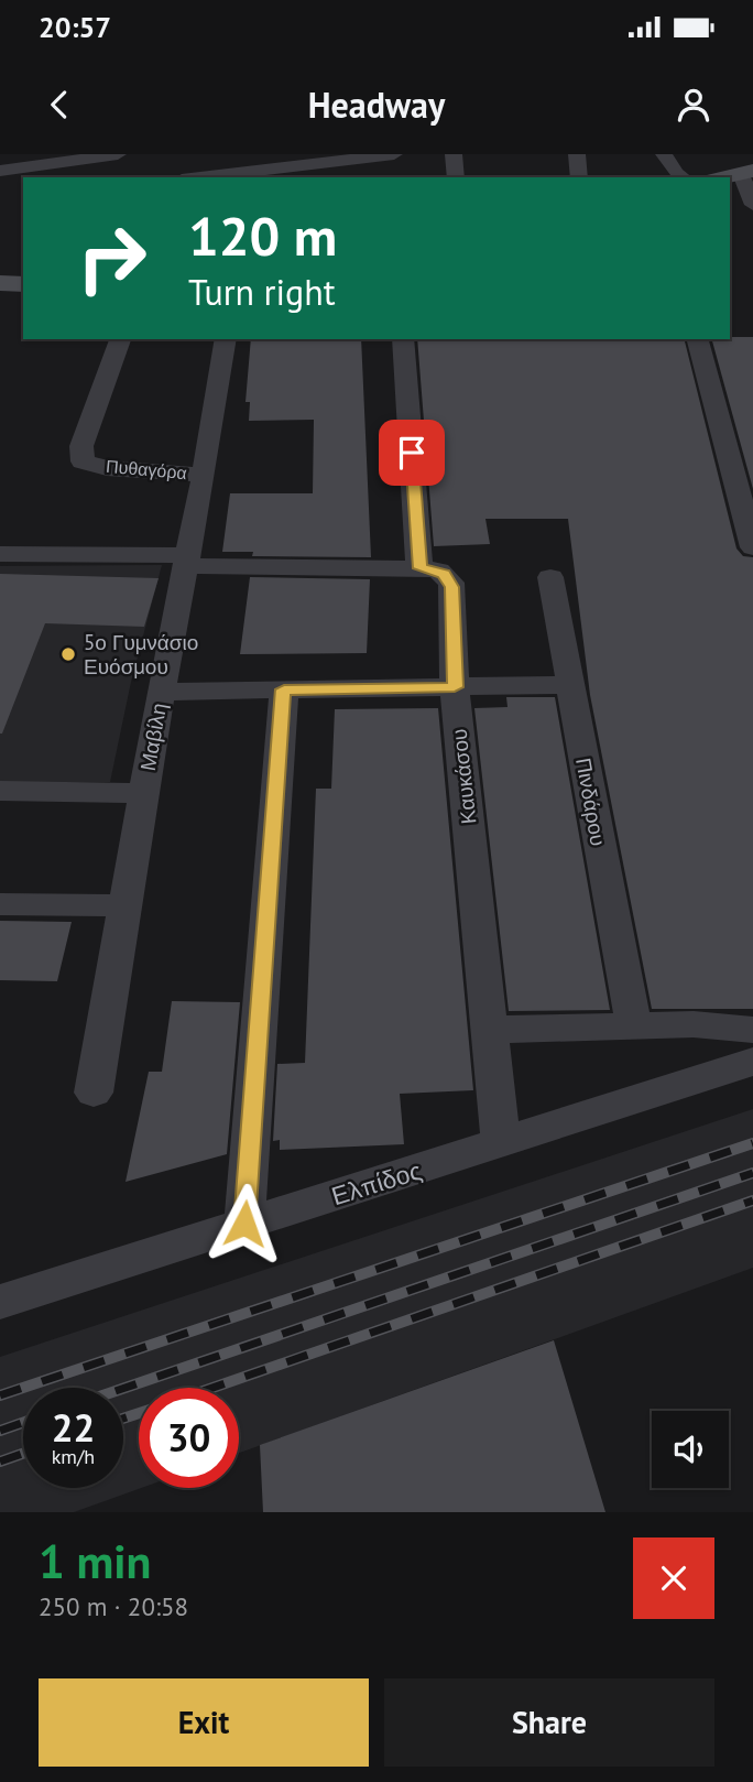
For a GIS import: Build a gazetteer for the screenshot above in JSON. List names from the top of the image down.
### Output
{
  "streets": {
    "street": [
      "Πυθαγόρα",
      "Μαβίλη",
      "Καυκάσου",
      "Πινδάρου",
      "Ελπίδος"
    ]
  },
  "crossings": [
    ["Πυθαγόρα", "Μαβίλη"],
    ["Καυκάσου", "Ελπίδος"]
  ],
  "places": ["5ο Γυμνάσιο Ευόσμου"],
  "page": {
    "status": "20:57",
    "header": "Headway",
    "turn": ["120 m", "Turn right"],
    "speed": "22 km/h",
    "limit": "30",
    "heading": ["1 min", "250 m · 20:58"],
    "buttons": ["Exit", "Share"]
  }
}
